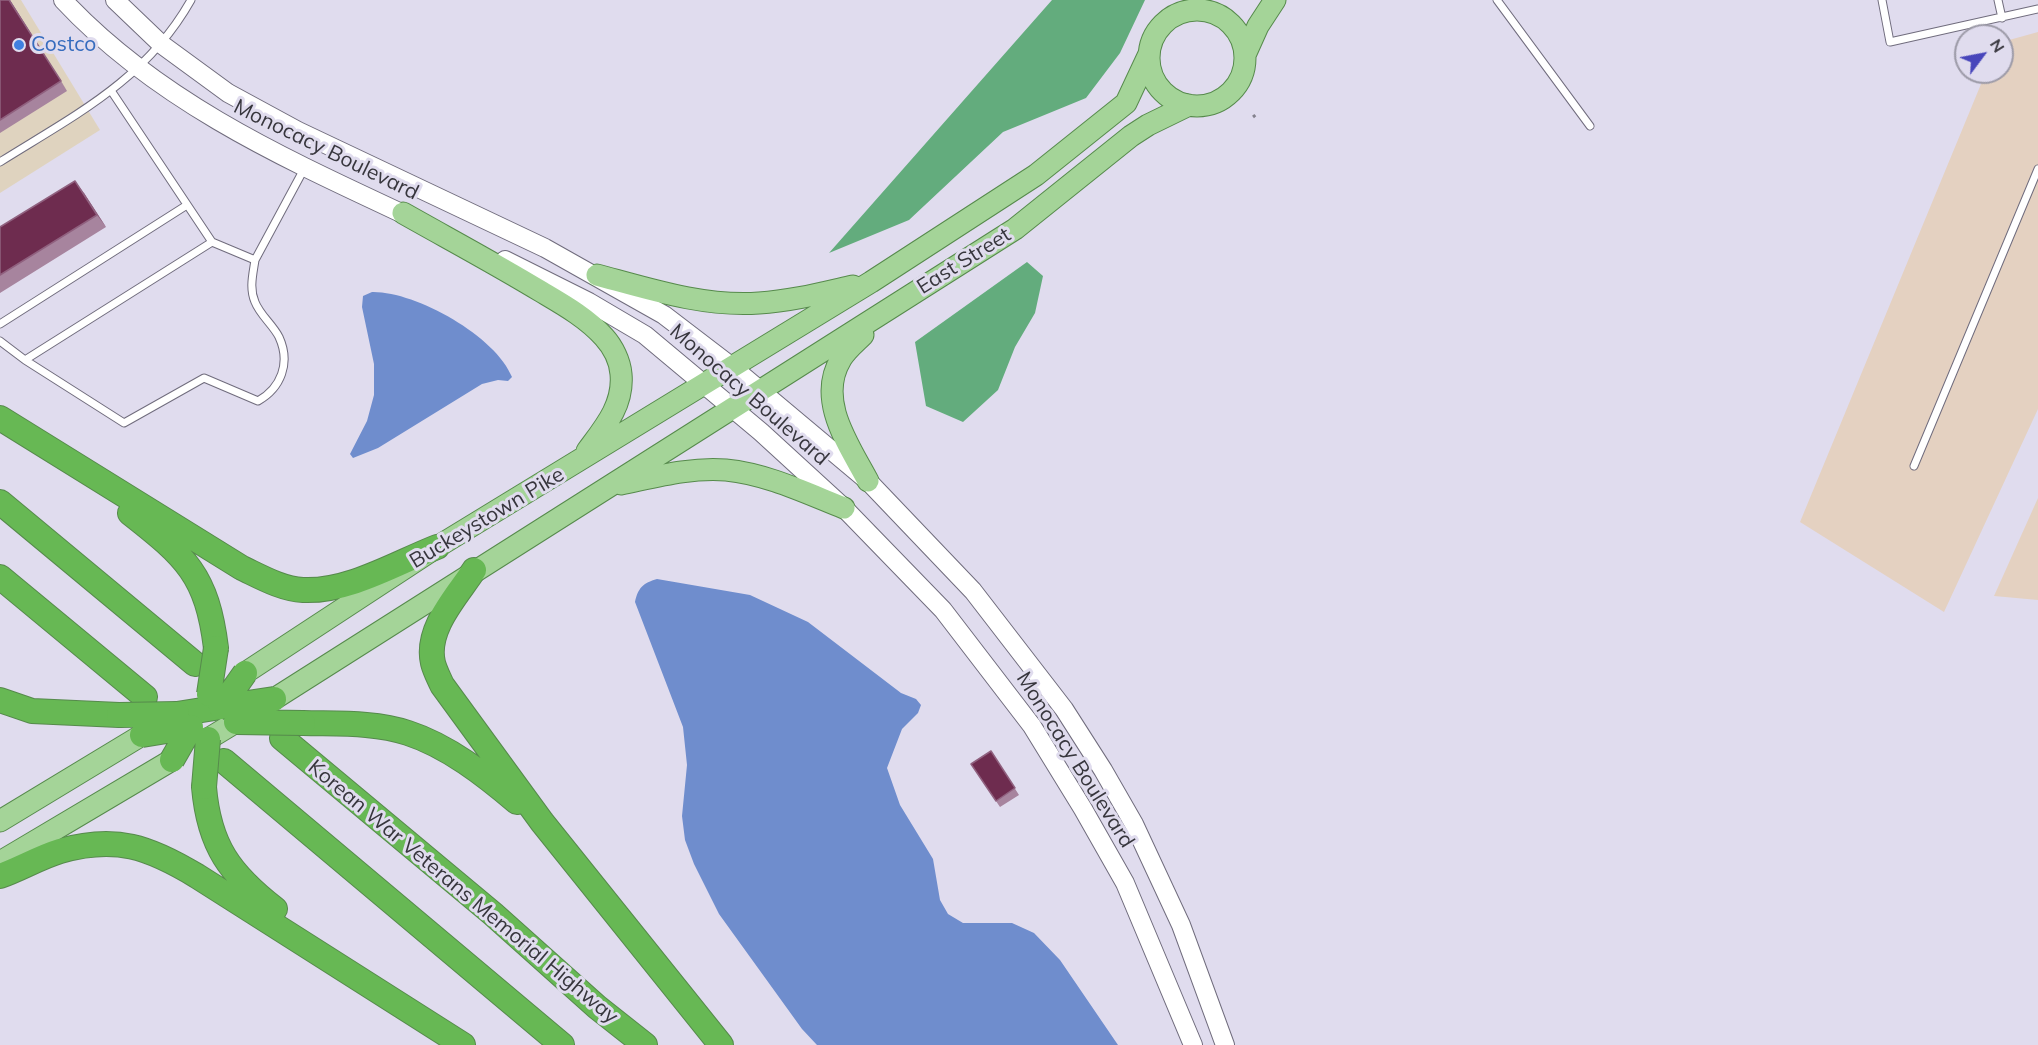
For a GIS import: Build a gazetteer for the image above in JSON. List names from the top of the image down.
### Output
{
  "streets": {
    "highway": ["Korean War Veterans Memorial Highway"],
    "main road": ["Monocacy Boulevard", "East Street", "Buckeystown Pike"]
  },
  "crossings": [
    ["Monocacy Boulevard", "East Street"],
    ["Monocacy Boulevard", "Buckeystown Pike"],
    ["East Street", "Buckeystown Pike"]
  ],
  "places": ["Costco"],
  "north": "top right"
}
